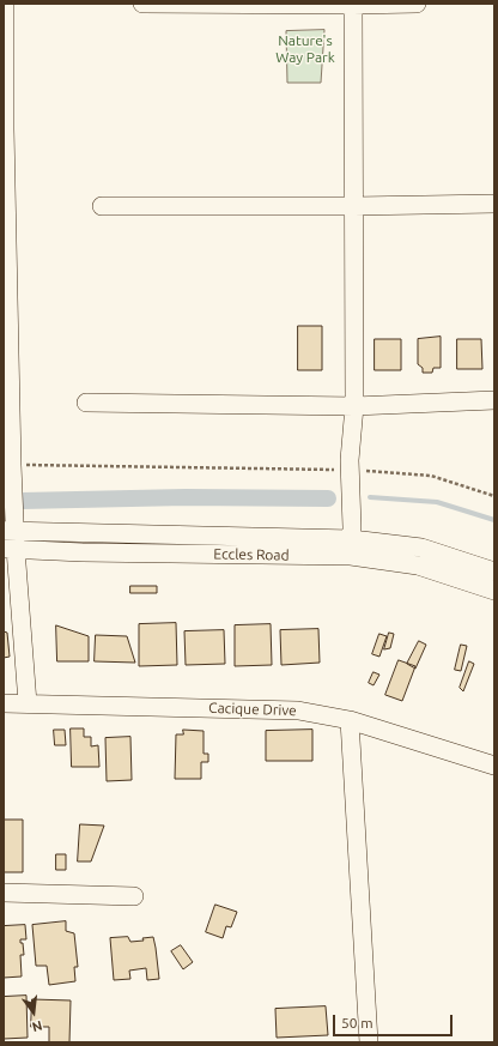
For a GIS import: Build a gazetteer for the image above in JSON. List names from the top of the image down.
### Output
{
  "streets": {
    "street": ["Eccles Road", "Cacique Drive"]
  },
  "parks": ["Nature's Way Park"],
  "scale_bar": "50 m",
  "north": "bottom"
}
